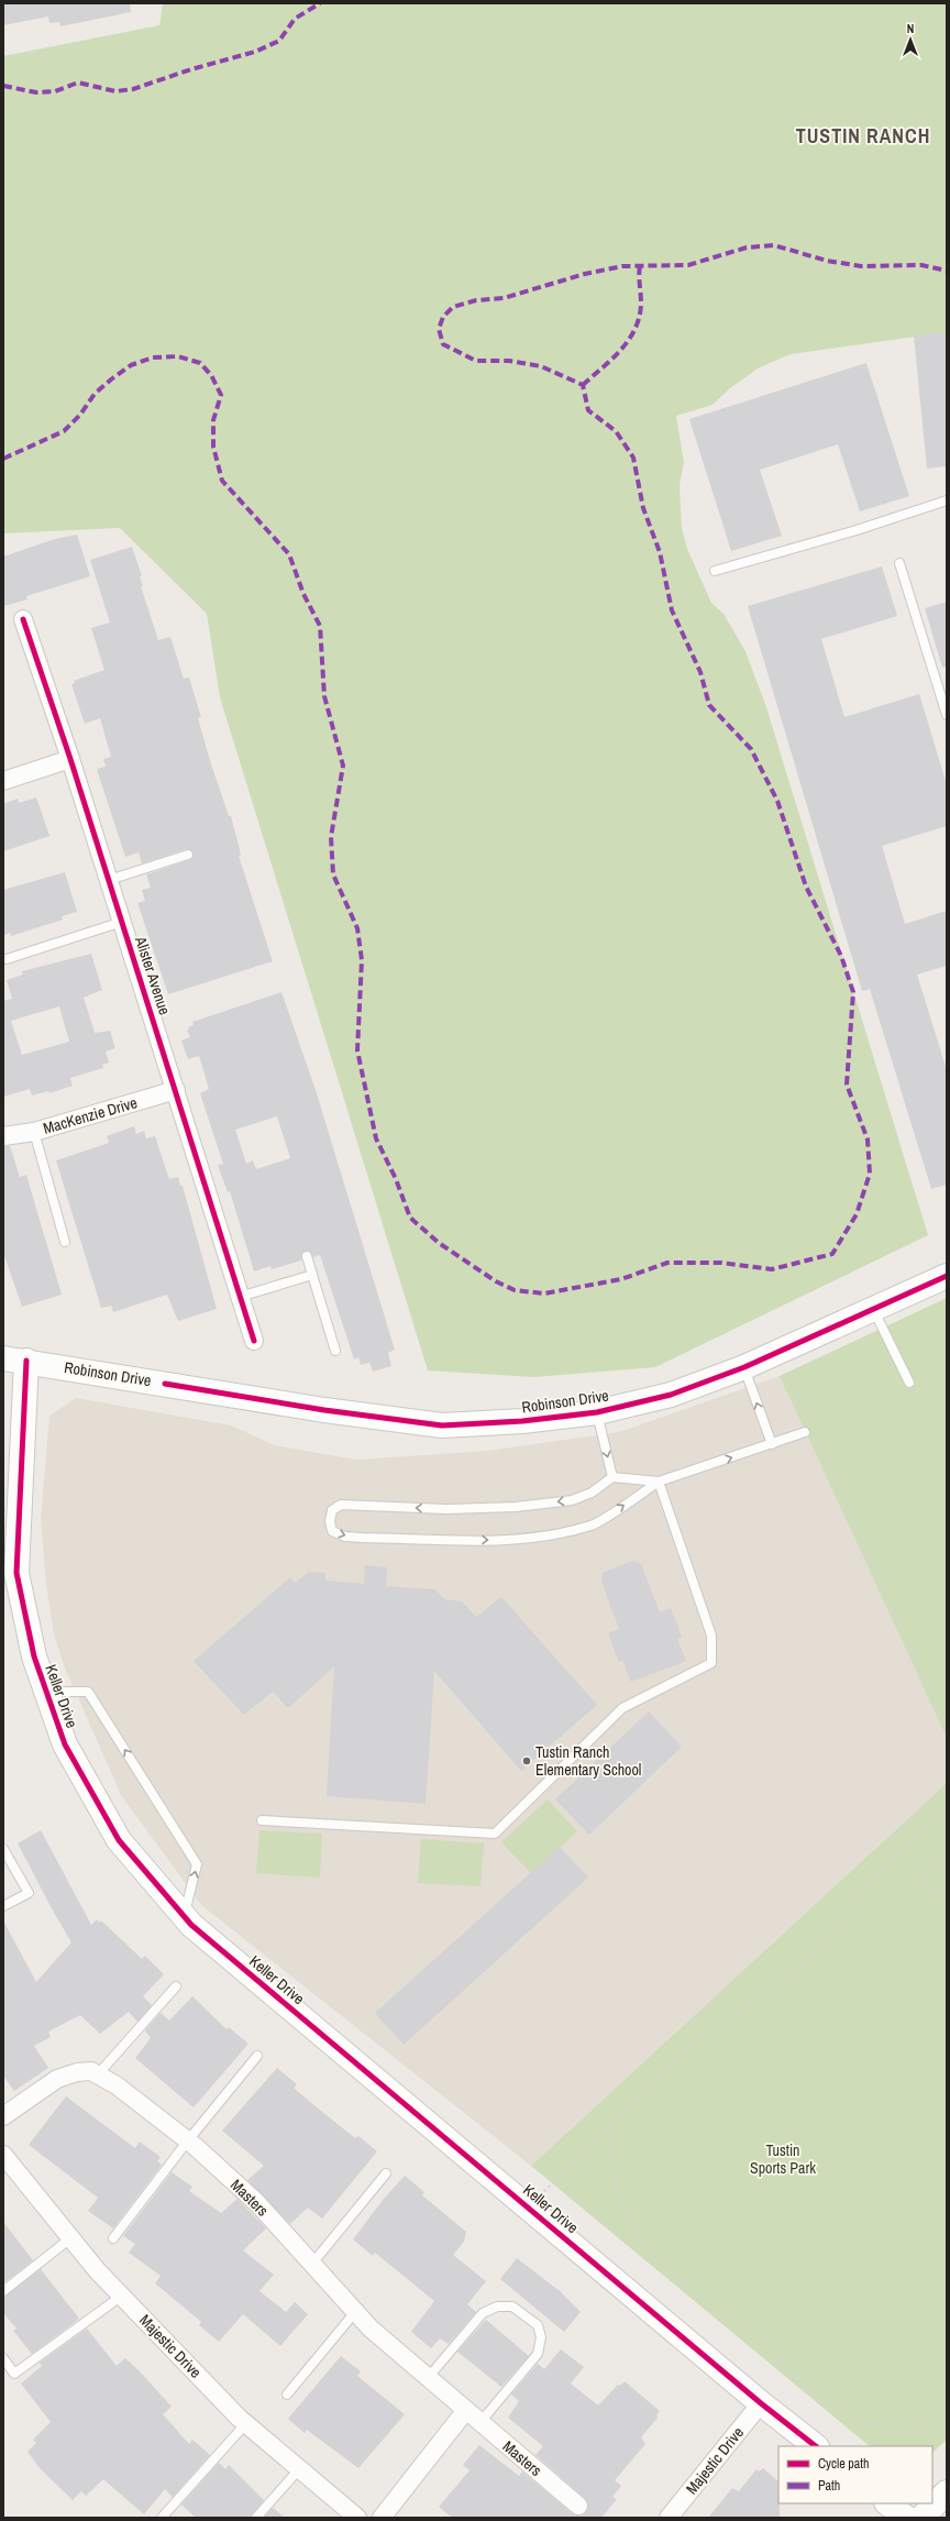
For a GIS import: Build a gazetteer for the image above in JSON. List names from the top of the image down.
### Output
{
  "streets": {
    "street": [
      "Alister Avenue",
      "MacKenzie Drive",
      "Robinson Drive",
      "Keller Drive",
      "Masters",
      "Majestic Drive"
    ]
  },
  "crossings": [
    ["Alister Avenue", "MacKenzie Drive"],
    ["Robinson Drive", "Keller Drive"],
    ["Keller Drive", "Majestic Drive"]
  ],
  "districts": ["TUSTIN RANCH"],
  "parks": ["Tustin Sports Park"],
  "places": ["Tustin Ranch Elementary School"],
  "legend": ["Cycle path", "Path"],
  "north": "top"
}
